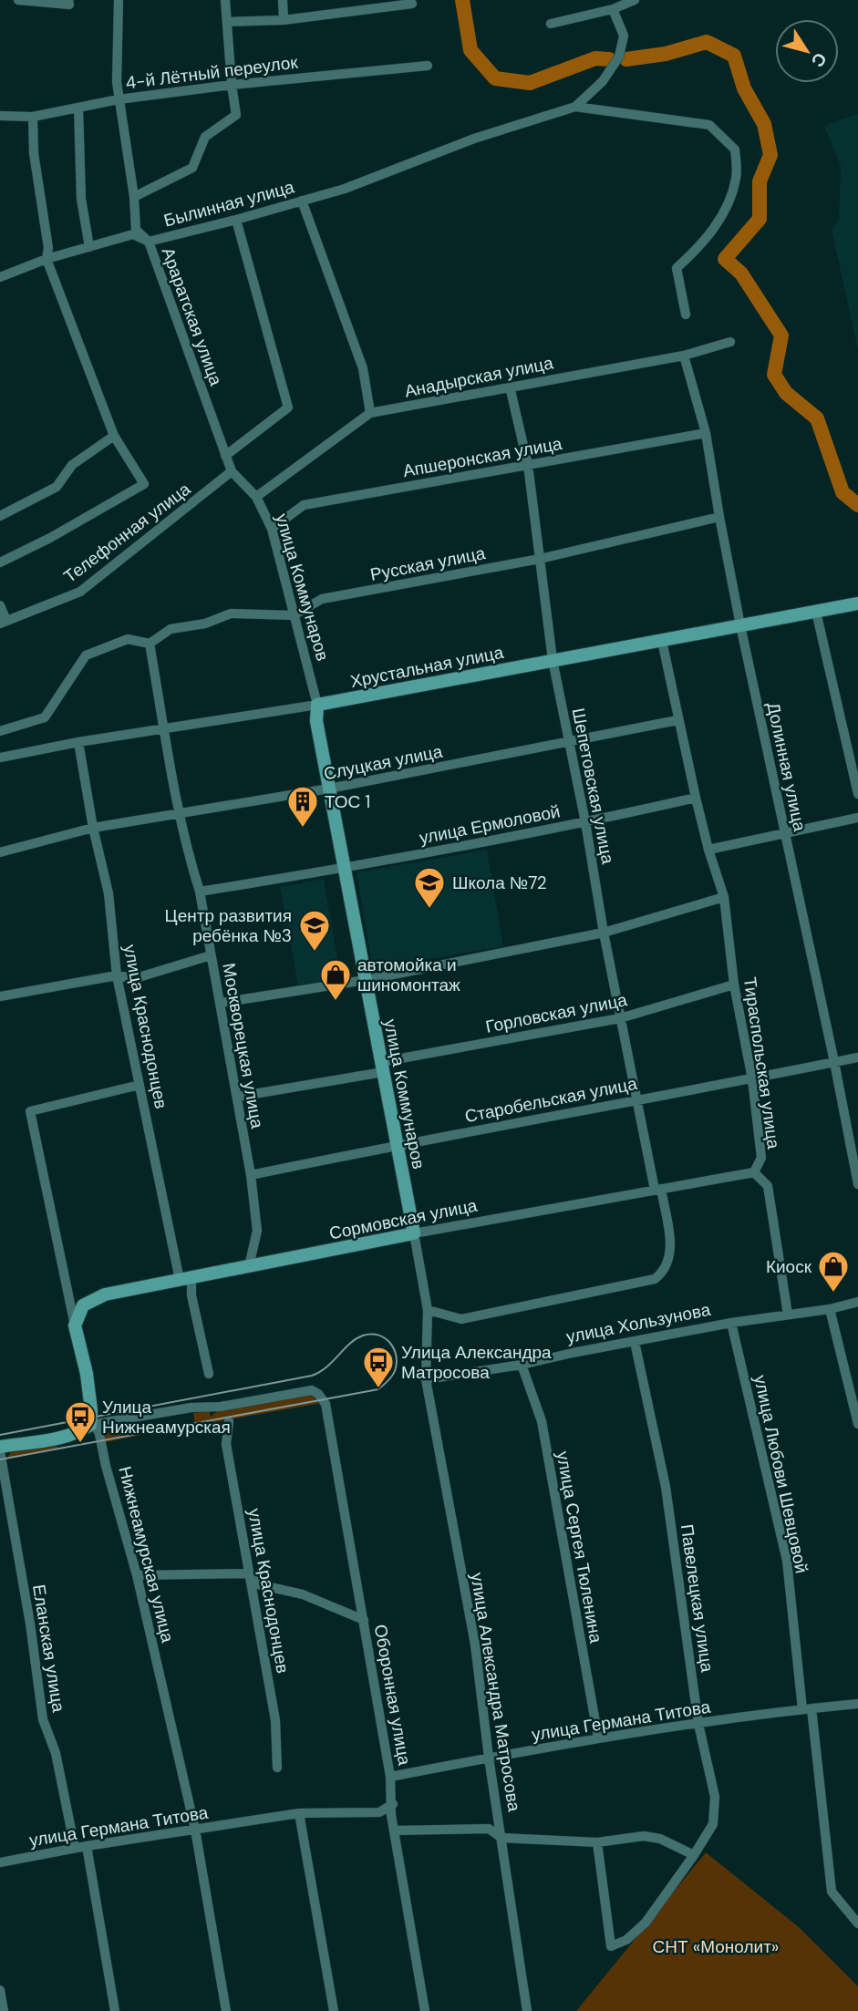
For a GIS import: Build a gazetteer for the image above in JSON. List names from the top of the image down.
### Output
{
  "streets": {
    "street": [
      "4-й Лётный переулок",
      "Былинная улица",
      "Араратская улица",
      "Анадырская улица",
      "Апшеронская улица",
      "Телефонная улица",
      "Русская улица",
      "улица Коммунаров",
      "Хрустальная улица",
      "Слуцкая улица",
      "Долинная улица",
      "Шепетовская улица",
      "улица Ермоловой",
      "Горловская улица",
      "улица Краснодонцев",
      "Москворецкая улица",
      "Тираспольская улица",
      "Старобельская улица",
      "Сормовская улица",
      "улица Хользунова",
      "улица Любови Шевцовой",
      "улица Сергея Тюленина",
      "Нижнеамурская улица",
      "Павелецкая улица",
      "Еланская улица",
      "улица Александра Матросова",
      "Оборонная улица",
      "улица Германа Титова"
    ]
  },
  "crossings": [
    ["4-й Лётный переулок", "Араратская улица"],
    ["Былинная улица", "Араратская улица"],
    ["Араратская улица", "улица Коммунаров"],
    ["Анадырская улица", "улица Коммунаров"],
    ["Анадырская улица", "Долинная улица"],
    ["Анадырская улица", "Шепетовская улица"],
    ["Апшеронская улица", "улица Коммунаров"],
    ["Апшеронская улица", "Долинная улица"],
    ["Апшеронская улица", "Шепетовская улица"],
    ["Телефонная улица", "улица Коммунаров"],
    ["Русская улица", "улица Коммунаров"],
    ["Русская улица", "Долинная улица"],
    ["Русская улица", "Шепетовская улица"],
    ["улица Коммунаров", "Хрустальная улица"],
    ["улица Коммунаров", "Слуцкая улица"],
    ["улица Коммунаров", "Шепетовская улица"],
    ["улица Коммунаров", "улица Ермоловой"],
    ["улица Коммунаров", "Горловская улица"],
    ["улица Коммунаров", "Старобельская улица"],
    ["улица Коммунаров", "Сормовская улица"],
    ["улица Коммунаров", "улица Хользунова"],
    ["улица Коммунаров", "улица Александра Матросова"],
    ["Хрустальная улица", "Долинная улица"],
    ["Хрустальная улица", "Шепетовская улица"],
    ["Хрустальная улица", "улица Краснодонцев"],
    ["Хрустальная улица", "Москворецкая улица"],
    ["Слуцкая улица", "Шепетовская улица"],
    ["Слуцкая улица", "улица Краснодонцев"],
    ["Слуцкая улица", "Москворецкая улица"],
    ["Долинная улица", "Старобельская улица"],
    ["Шепетовская улица", "улица Ермоловой"],
    ["Шепетовская улица", "Горловская улица"],
    ["Шепетовская улица", "Старобельская улица"],
    ["Шепетовская улица", "Сормовская улица"],
    ["улица Ермоловой", "Москворецкая улица"],
    ["Горловская улица", "Москворецкая улица"],
    ["Горловская улица", "Тираспольская улица"],
    ["улица Краснодонцев", "Сормовская улица"],
    ["улица Краснодонцев", "Нижнеамурская улица"],
    ["Москворецкая улица", "Старобельская улица"],
    ["Москворецкая улица", "Сормовская улица"],
    ["Тираспольская улица", "Старобельская улица"],
    ["Тираспольская улица", "Сормовская улица"],
    ["Тираспольская улица", "улица Хользунова"],
    ["Сормовская улица", "Нижнеамурская улица"],
    ["улица Хользунова", "улица Любови Шевцовой"],
    ["улица Хользунова", "улица Сергея Тюленина"],
    ["улица Хользунова", "Павелецкая улица"],
    ["улица Хользунова", "улица Александра Матросова"],
    ["улица Любови Шевцовой", "улица Германа Титова"],
    ["улица Сергея Тюленина", "улица Германа Титова"],
    ["Нижнеамурская улица", "Оборонная улица"],
    ["Нижнеамурская улица", "улица Германа Титова"],
    ["Павелецкая улица", "улица Германа Титова"],
    ["Еланская улица", "улица Германа Титова"],
    ["улица Александра Матросова", "улица Германа Титова"],
    ["Оборонная улица", "улица Германа Титова"]
  ],
  "parks": ["СНТ «Монолит»"],
  "places": {
    "building": ["ТОС 1"],
    "school or university": ["Школа №72", "Центр развития ребёнка №3"],
    "shop": ["автомойка и шиномонтаж", "Киоск"],
    "bus stop": ["Улица Александра Матросова", "Улица Нижнеамурская"]
  },
  "north": "bottom right"
}
